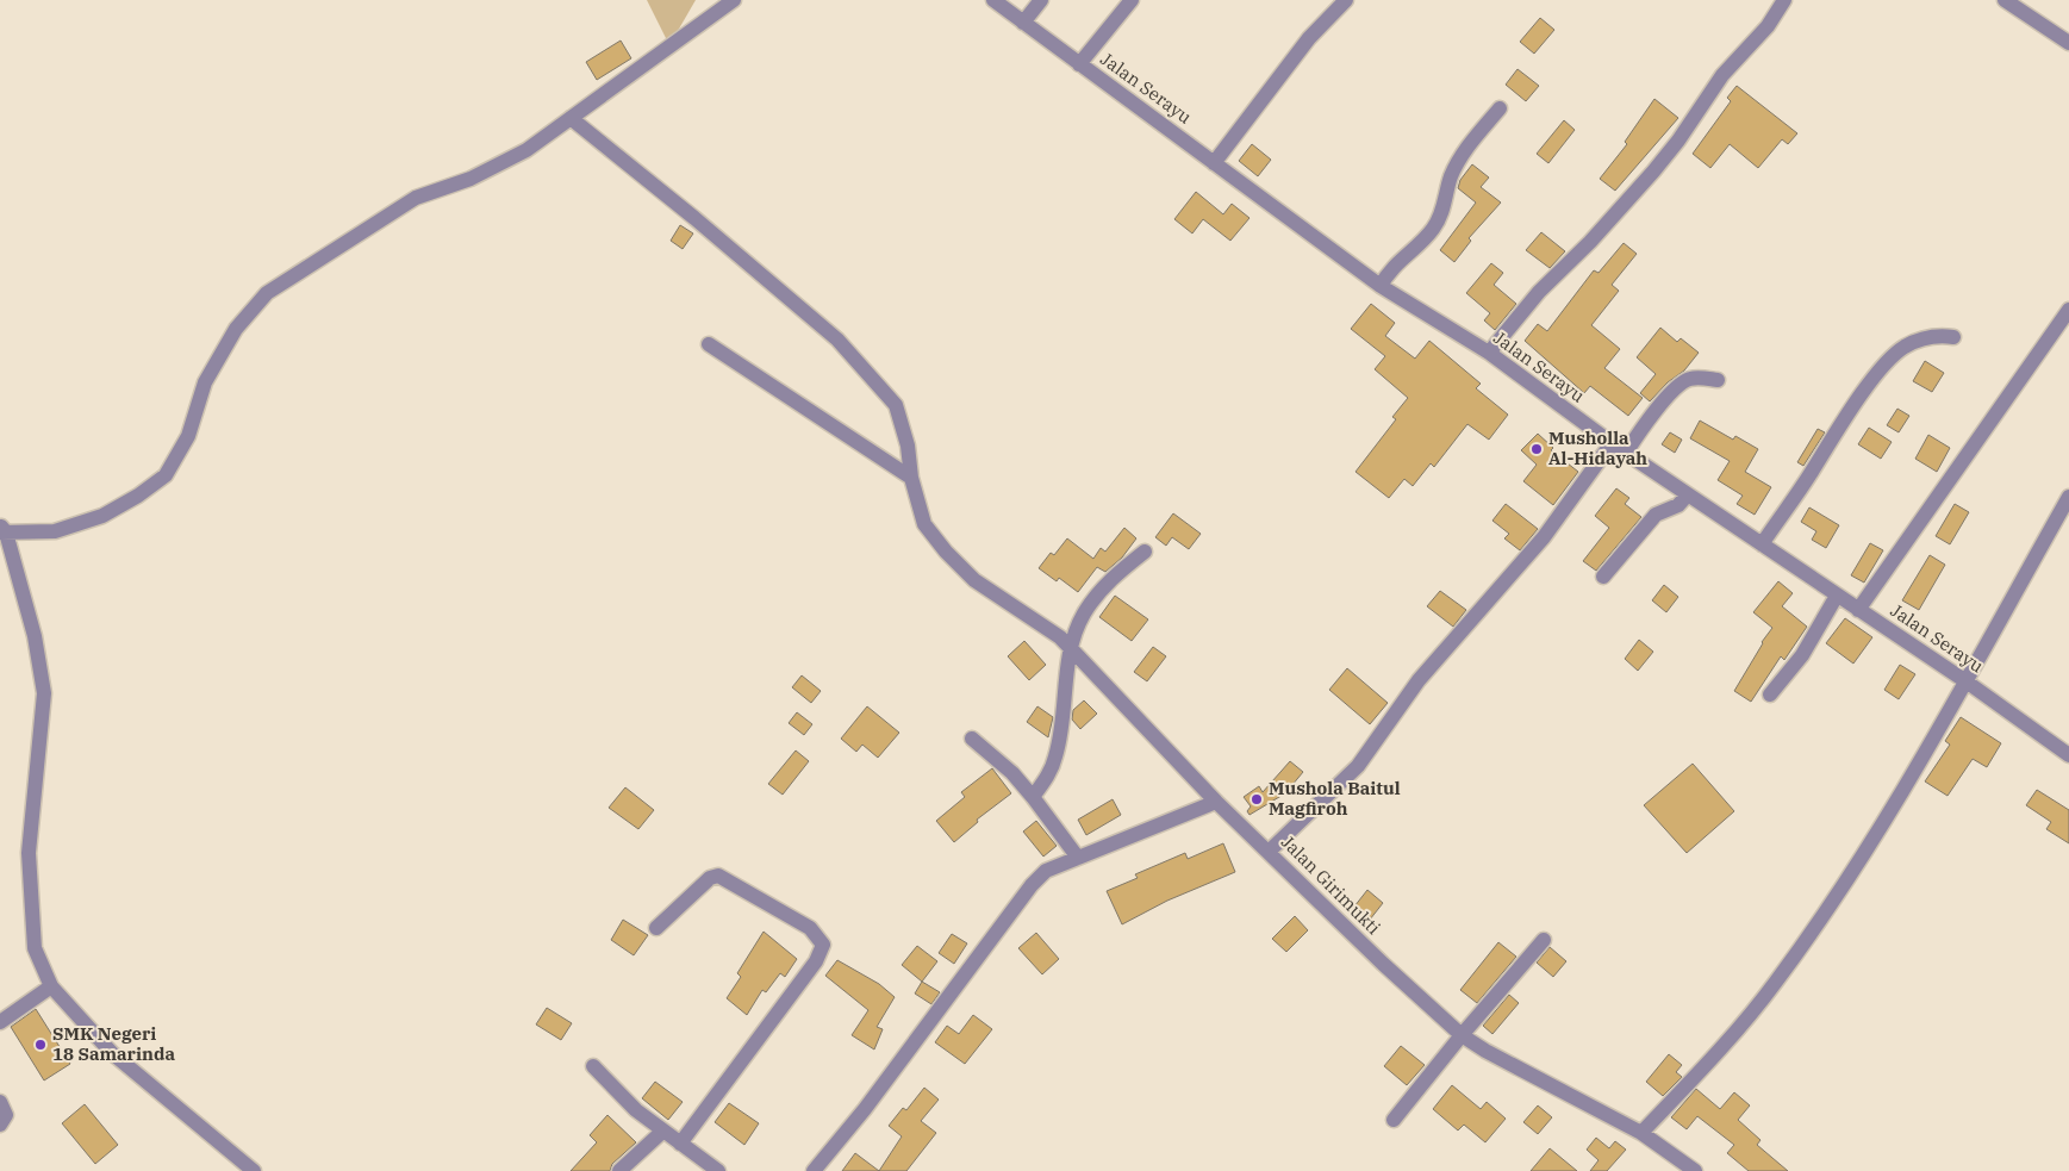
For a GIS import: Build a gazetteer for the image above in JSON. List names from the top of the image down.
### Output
{
  "streets": {
    "street": ["Jalan Serayu", "Jalan Girimukti"]
  },
  "places": ["Musholla Al-Hidayah", "Mushola Baitul Magfiroh", "SMK Negeri 18 Samarinda"]
}
